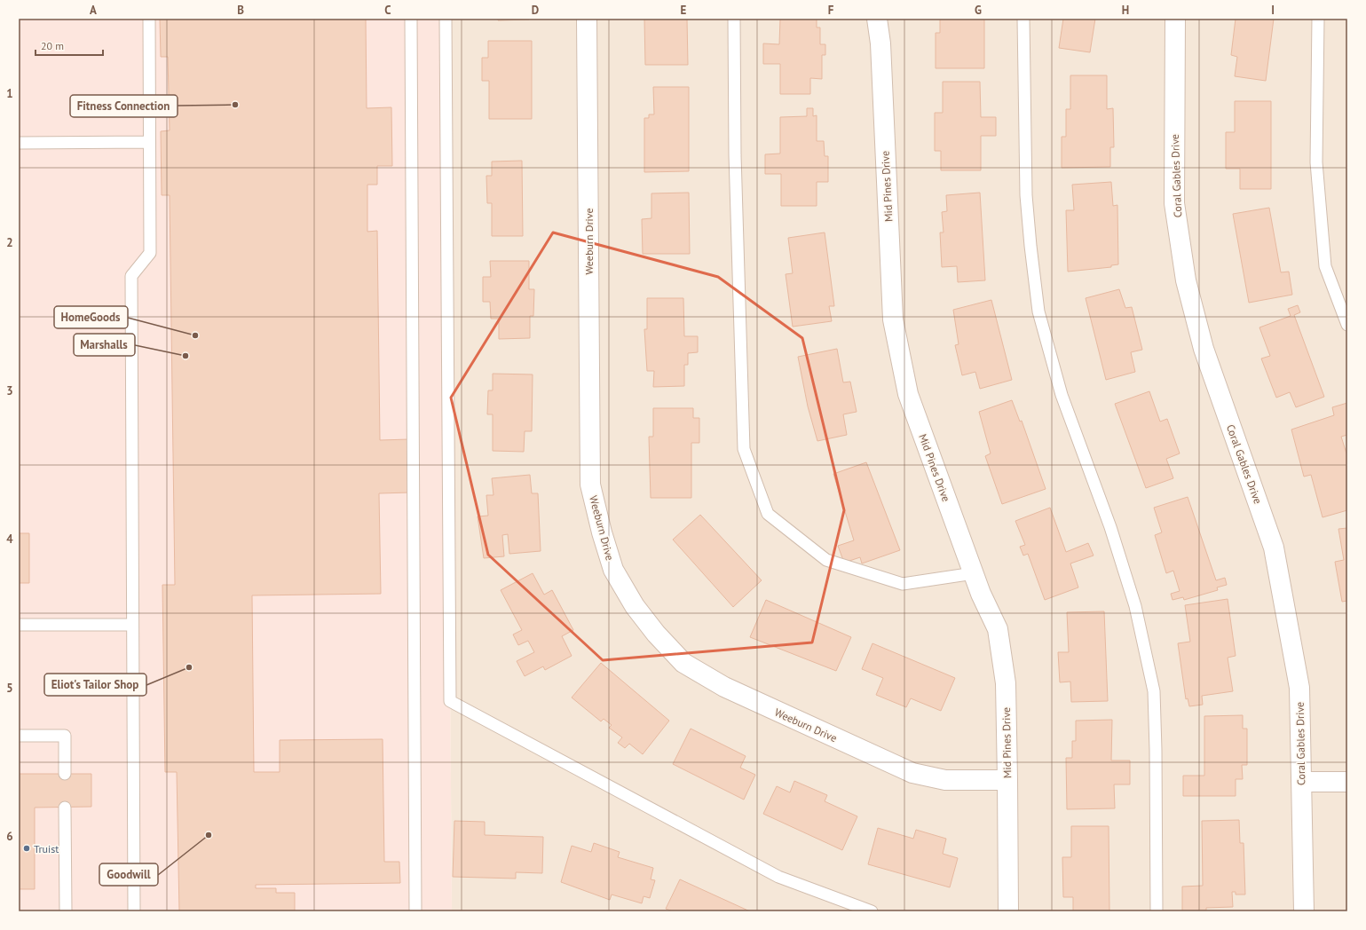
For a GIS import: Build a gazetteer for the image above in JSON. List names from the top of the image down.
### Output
{
  "streets": {
    "street": ["Coral Gables Drive", "Mid Pines Drive", "Weeburn Drive"]
  },
  "crossings": [
    ["Mid Pines Drive", "Weeburn Drive"]
  ],
  "places": [
    "Fitness Connection",
    "HomeGoods",
    "Marshalls",
    "Eliot's Tailor Shop",
    "Goodwill",
    "Truist"
  ],
  "scale_bar": "20 m",
  "grid": {
    "columns": [
      "A",
      "B",
      "C",
      "D",
      "E",
      "F",
      "G",
      "H",
      "I"
    ],
    "rows": [
      "1",
      "2",
      "3",
      "4",
      "5",
      "6"
    ]
  }
}
